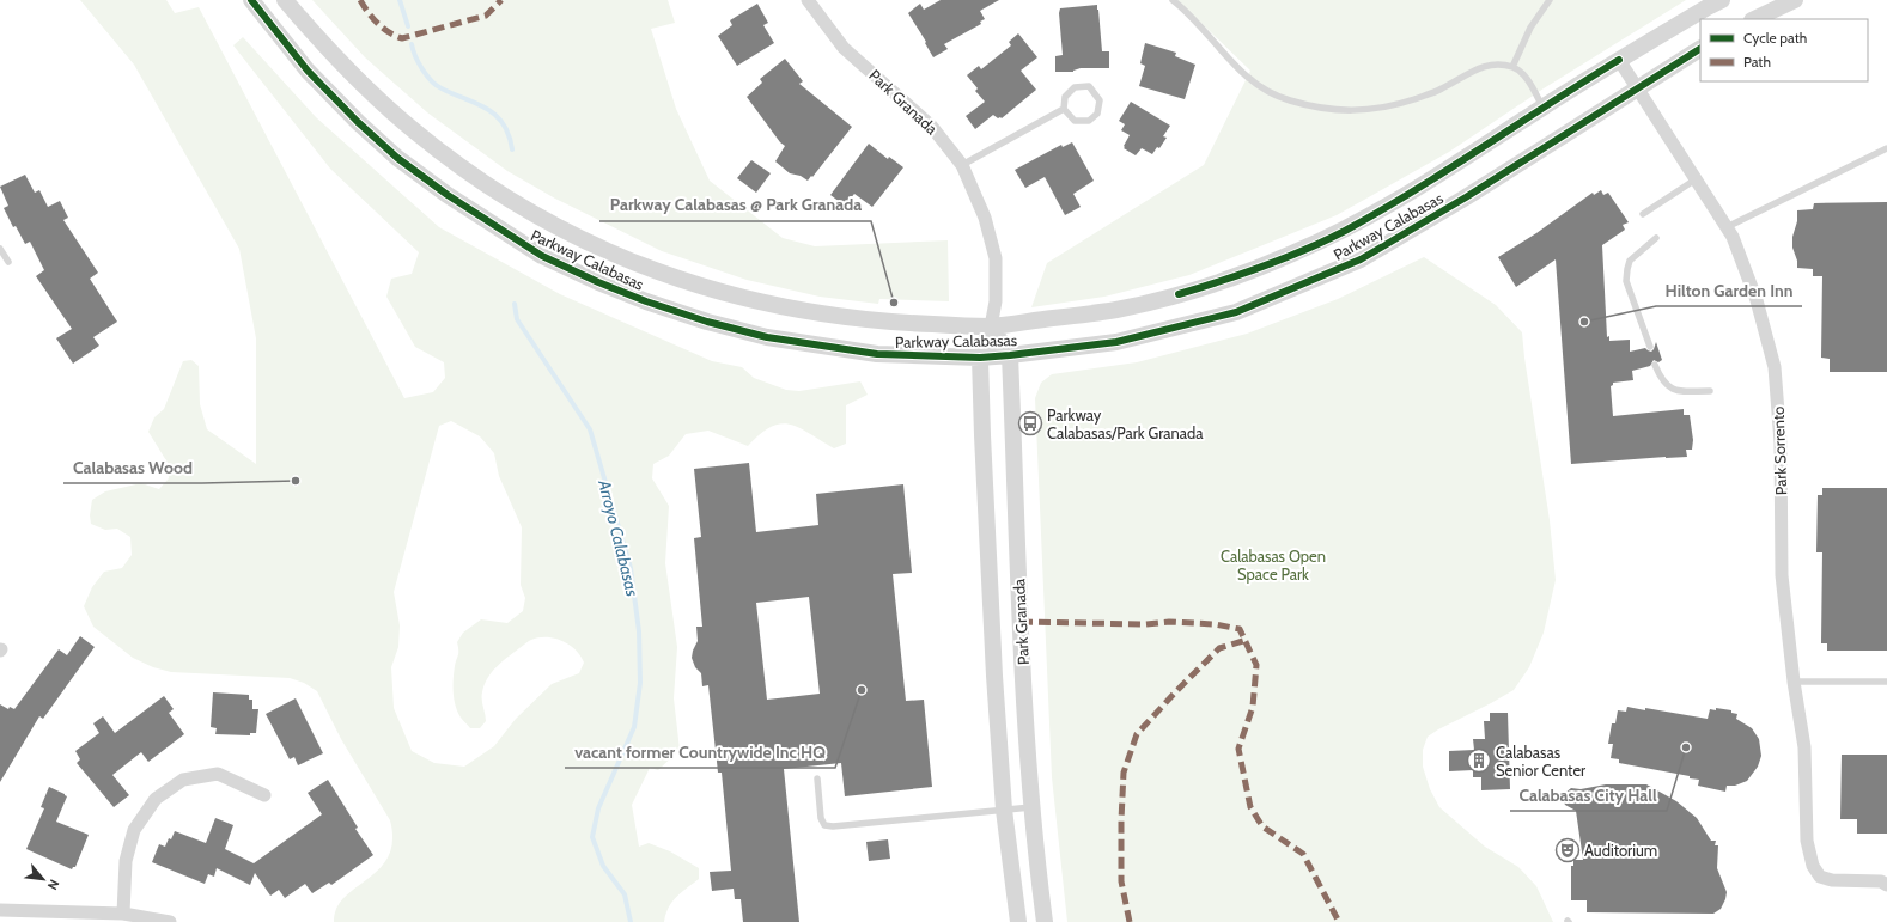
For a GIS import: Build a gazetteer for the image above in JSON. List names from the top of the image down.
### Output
{
  "streets": {
    "street": ["Park Granada", "Parkway Calabasas", "Park Sorrento"]
  },
  "crossings": [
    ["Park Granada", "Parkway Calabasas"],
    ["Parkway Calabasas", "Park Sorrento"]
  ],
  "water": ["Arroyo Calabasas"],
  "parks": ["Calabasas Open Space Park"],
  "places": {
    "other": [
      "Parkway Calabasas @ Park Granada",
      "Hilton Garden Inn",
      "Calabasas Wood",
      "vacant former Countrywide Inc HQ",
      "Calabasas City Hall"
    ],
    "bus stop": ["Parkway Calabasas/Park Granada"],
    "building": ["Calabasas Senior Center"],
    "theatre": ["Auditorium"]
  },
  "legend": ["Cycle path", "Path"],
  "north": "bottom right"
}
